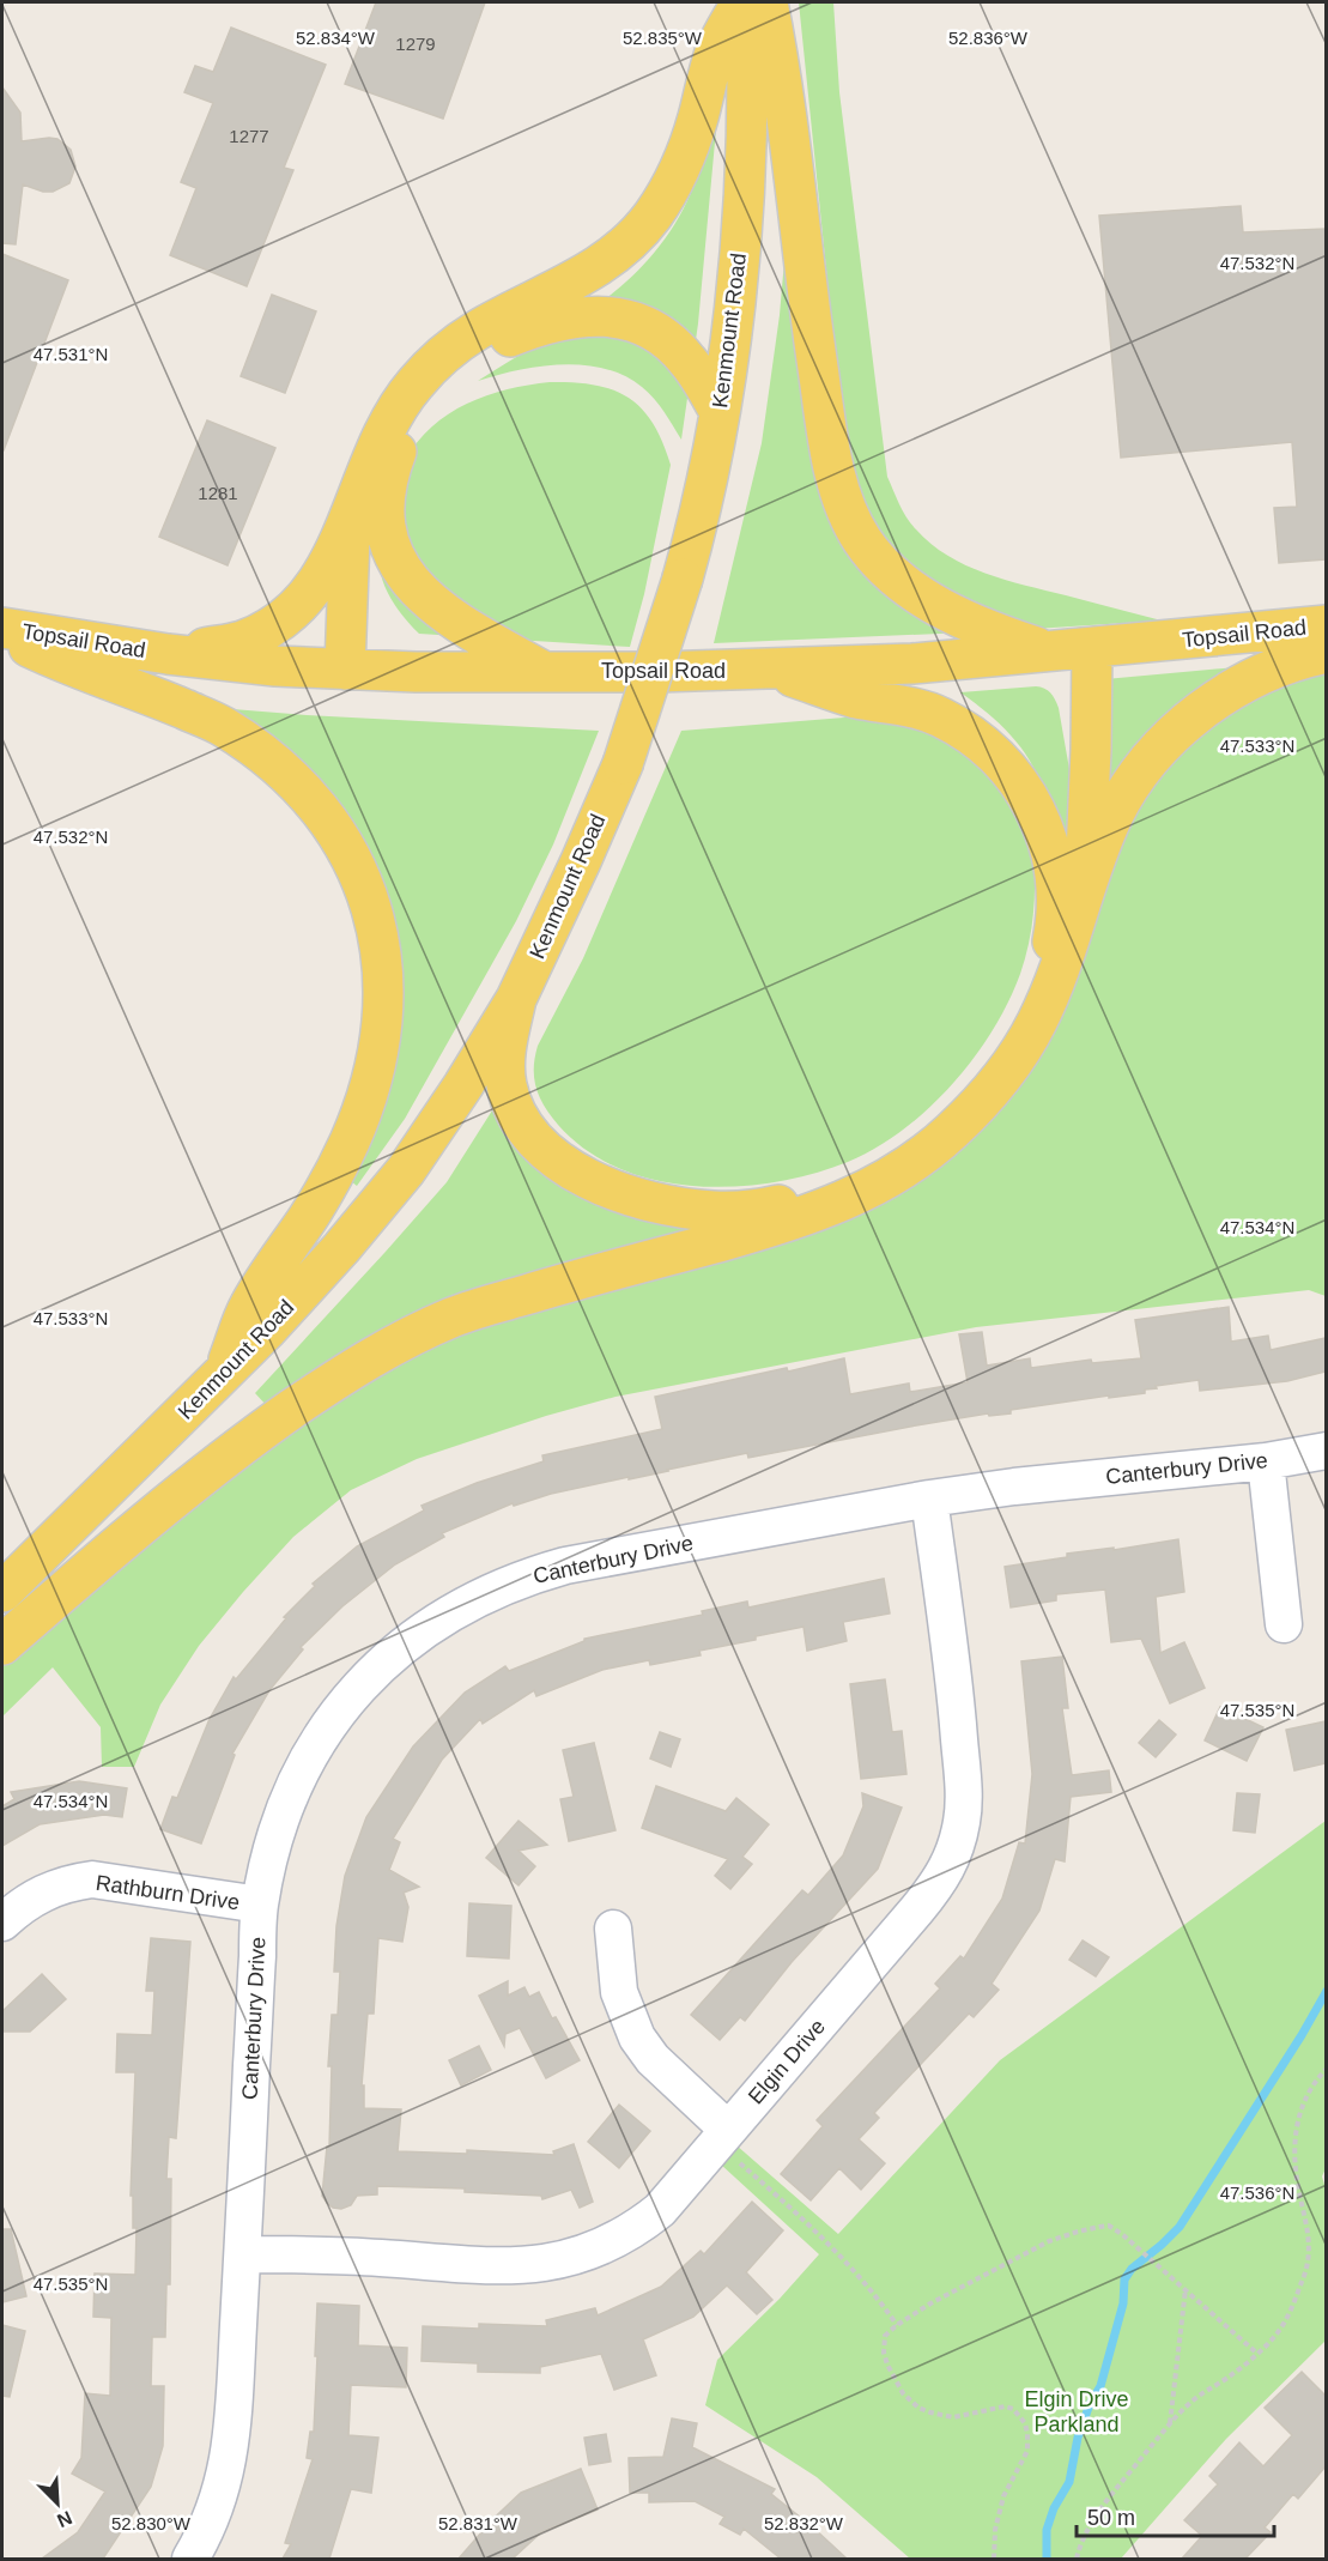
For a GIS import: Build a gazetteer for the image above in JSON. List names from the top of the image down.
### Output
{
  "streets": {
    "main road": ["Kenmount Road", "Topsail Road"],
    "street": ["Canterbury Drive", "Rathburn Drive", "Elgin Drive"]
  },
  "crossings": [
    ["Canterbury Drive", "Rathburn Drive"],
    ["Canterbury Drive", "Elgin Drive"]
  ],
  "parks": ["Elgin Drive Parkland"],
  "house_numbers": ["1279", "1277", "1281"],
  "scale_bar": "50 m",
  "north": "bottom right",
  "coordinates": [
    "52.834°W",
    "52.835°W",
    "52.836°W",
    "47.532°N",
    "47.531°N",
    "47.533°N",
    "47.534°N",
    "47.535°N",
    "47.536°N",
    "52.830°W",
    "52.831°W",
    "52.832°W"
  ]
}
